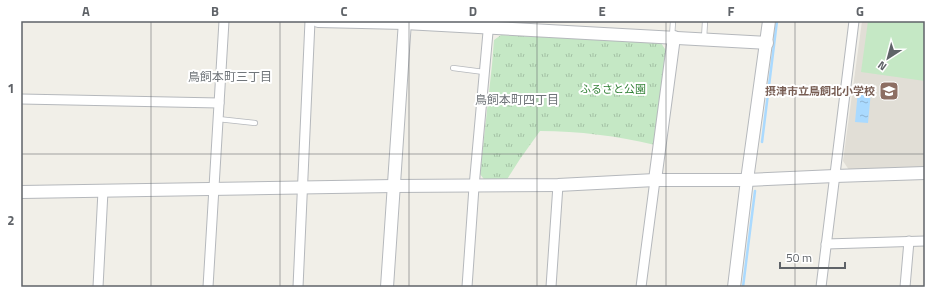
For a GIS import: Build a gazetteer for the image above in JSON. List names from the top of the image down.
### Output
{
  "districts": ["鳥飼本町三丁目", "鳥飼本町四丁目"],
  "parks": ["ふるさと公園"],
  "places": {
    "school or university": ["摂津市立鳥飼北小学校"]
  },
  "scale_bar": "50 m",
  "north": "bottom left",
  "grid": {
    "columns": [
      "A",
      "B",
      "C",
      "D",
      "E",
      "F",
      "G"
    ],
    "rows": ["1", "2"]
  }
}
